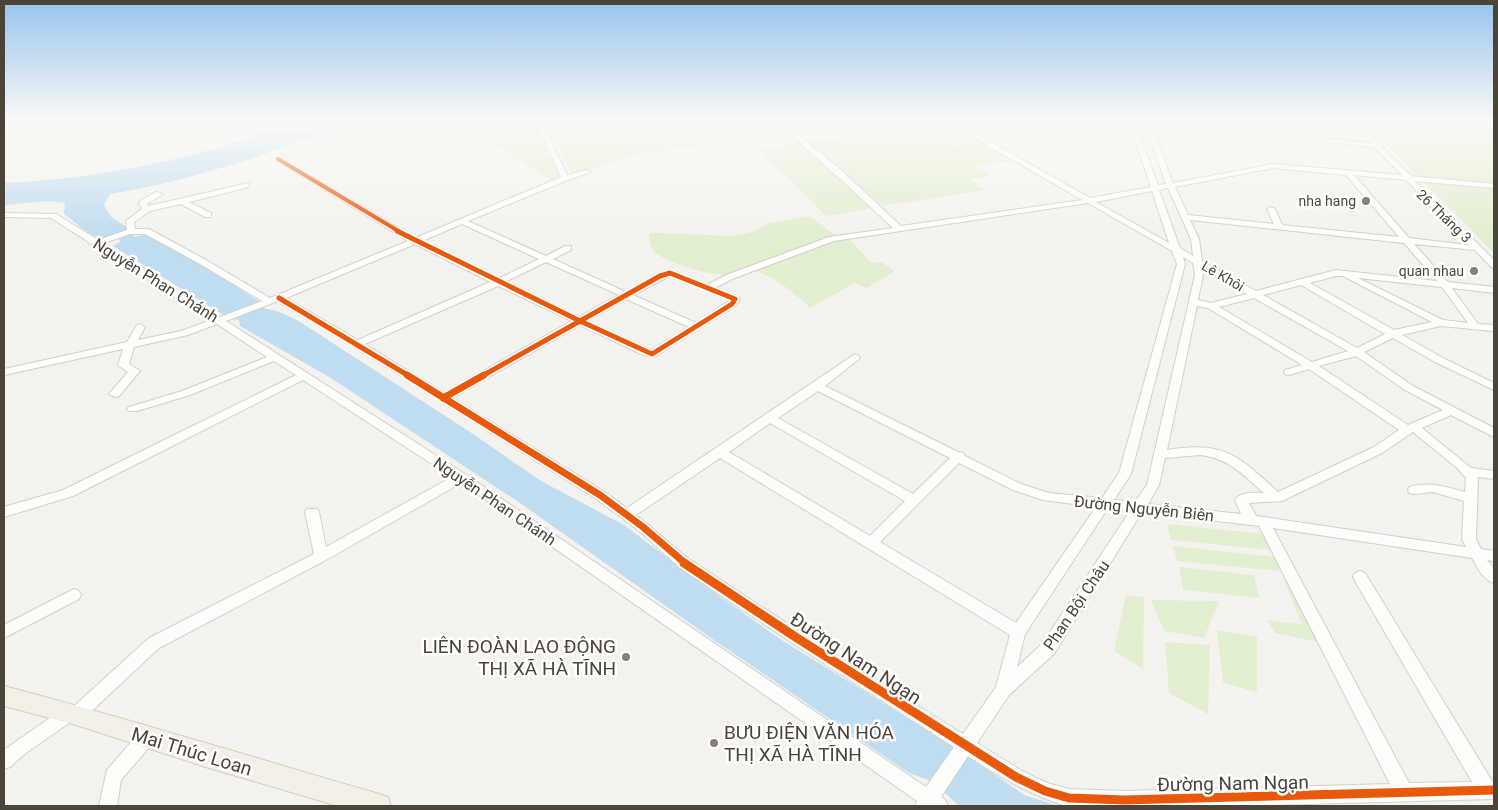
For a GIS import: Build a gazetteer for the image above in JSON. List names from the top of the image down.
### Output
{
  "streets": {
    "main road": ["Mai Thúc Loan"],
    "street": [
      "26 Tháng 3",
      "Lê Khôi",
      "Nguyễn Phan Chánh",
      "Đường Nguyễn Biên",
      "Phan Bội Châu",
      "Đường Nam Ngạn"
    ]
  },
  "crossings": [
    ["Lê Khôi", "Phan Bội Châu"],
    ["Đường Nguyễn Biên", "Phan Bội Châu"]
  ],
  "places": [
    "nha hang",
    "quan nhau",
    "LIÊN ĐOÀN LAO ĐỘNG THỊ XÃ HÀ TĨNH",
    "BƯU ĐIỆN VĂN HÓA THỊ XÃ HÀ TĨNH"
  ]
}
